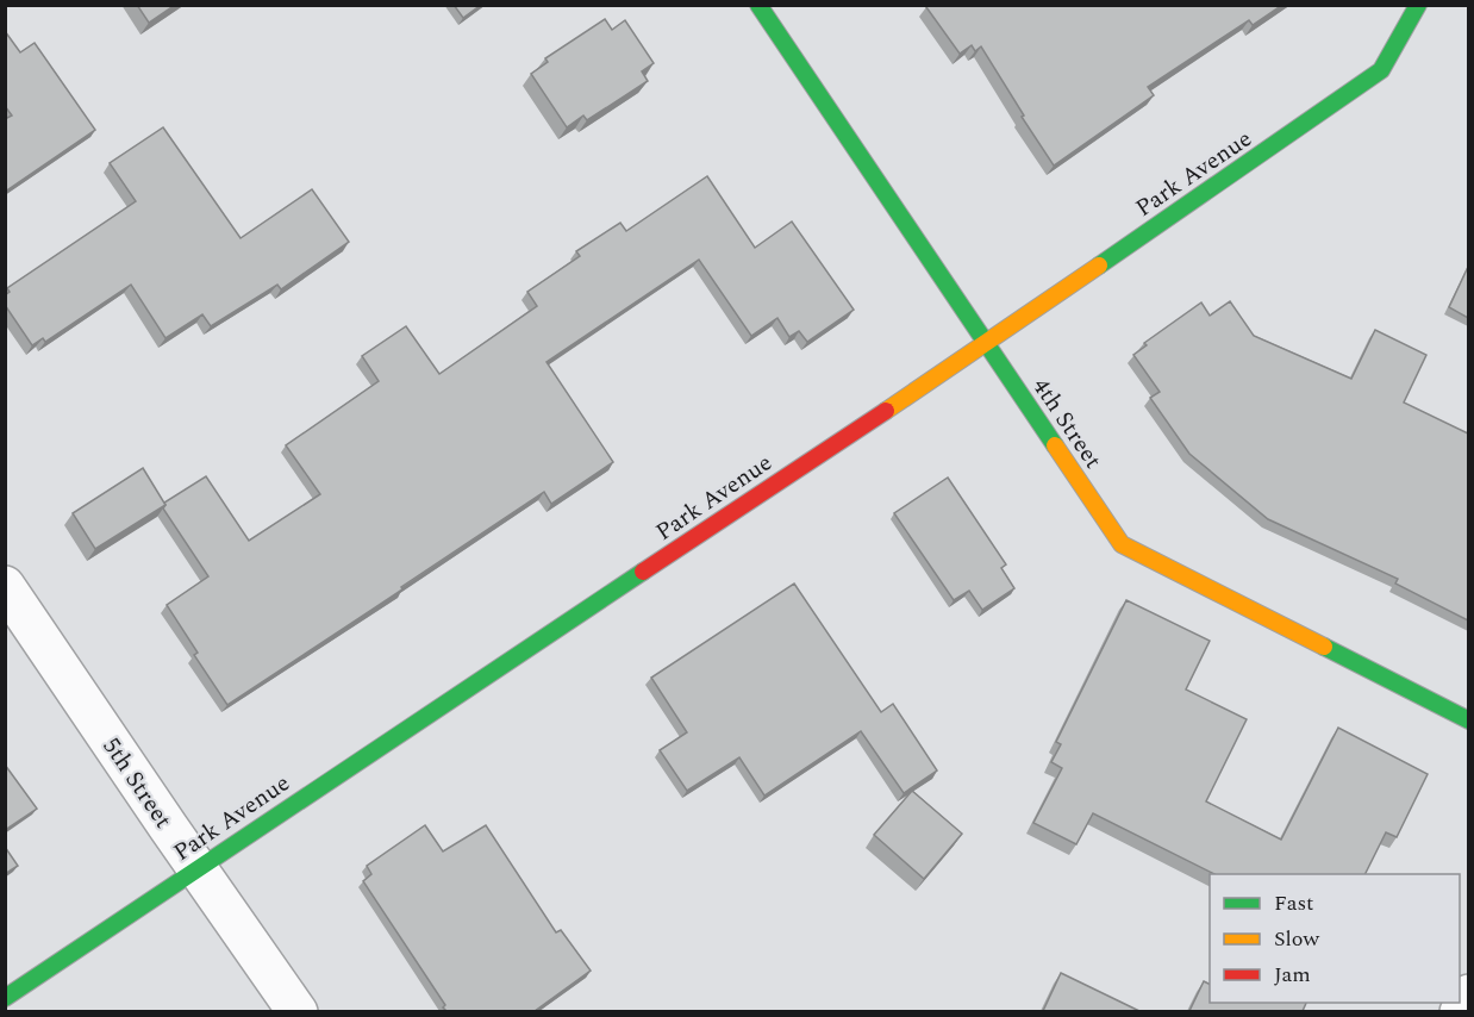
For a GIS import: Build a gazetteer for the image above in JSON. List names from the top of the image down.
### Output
{
  "streets": {
    "street": ["Park Avenue", "4th Street", "5th Street"]
  },
  "crossings": [
    ["Park Avenue", "4th Street"],
    ["Park Avenue", "5th Street"]
  ],
  "legend": ["Fast", "Slow", "Jam"]
}
